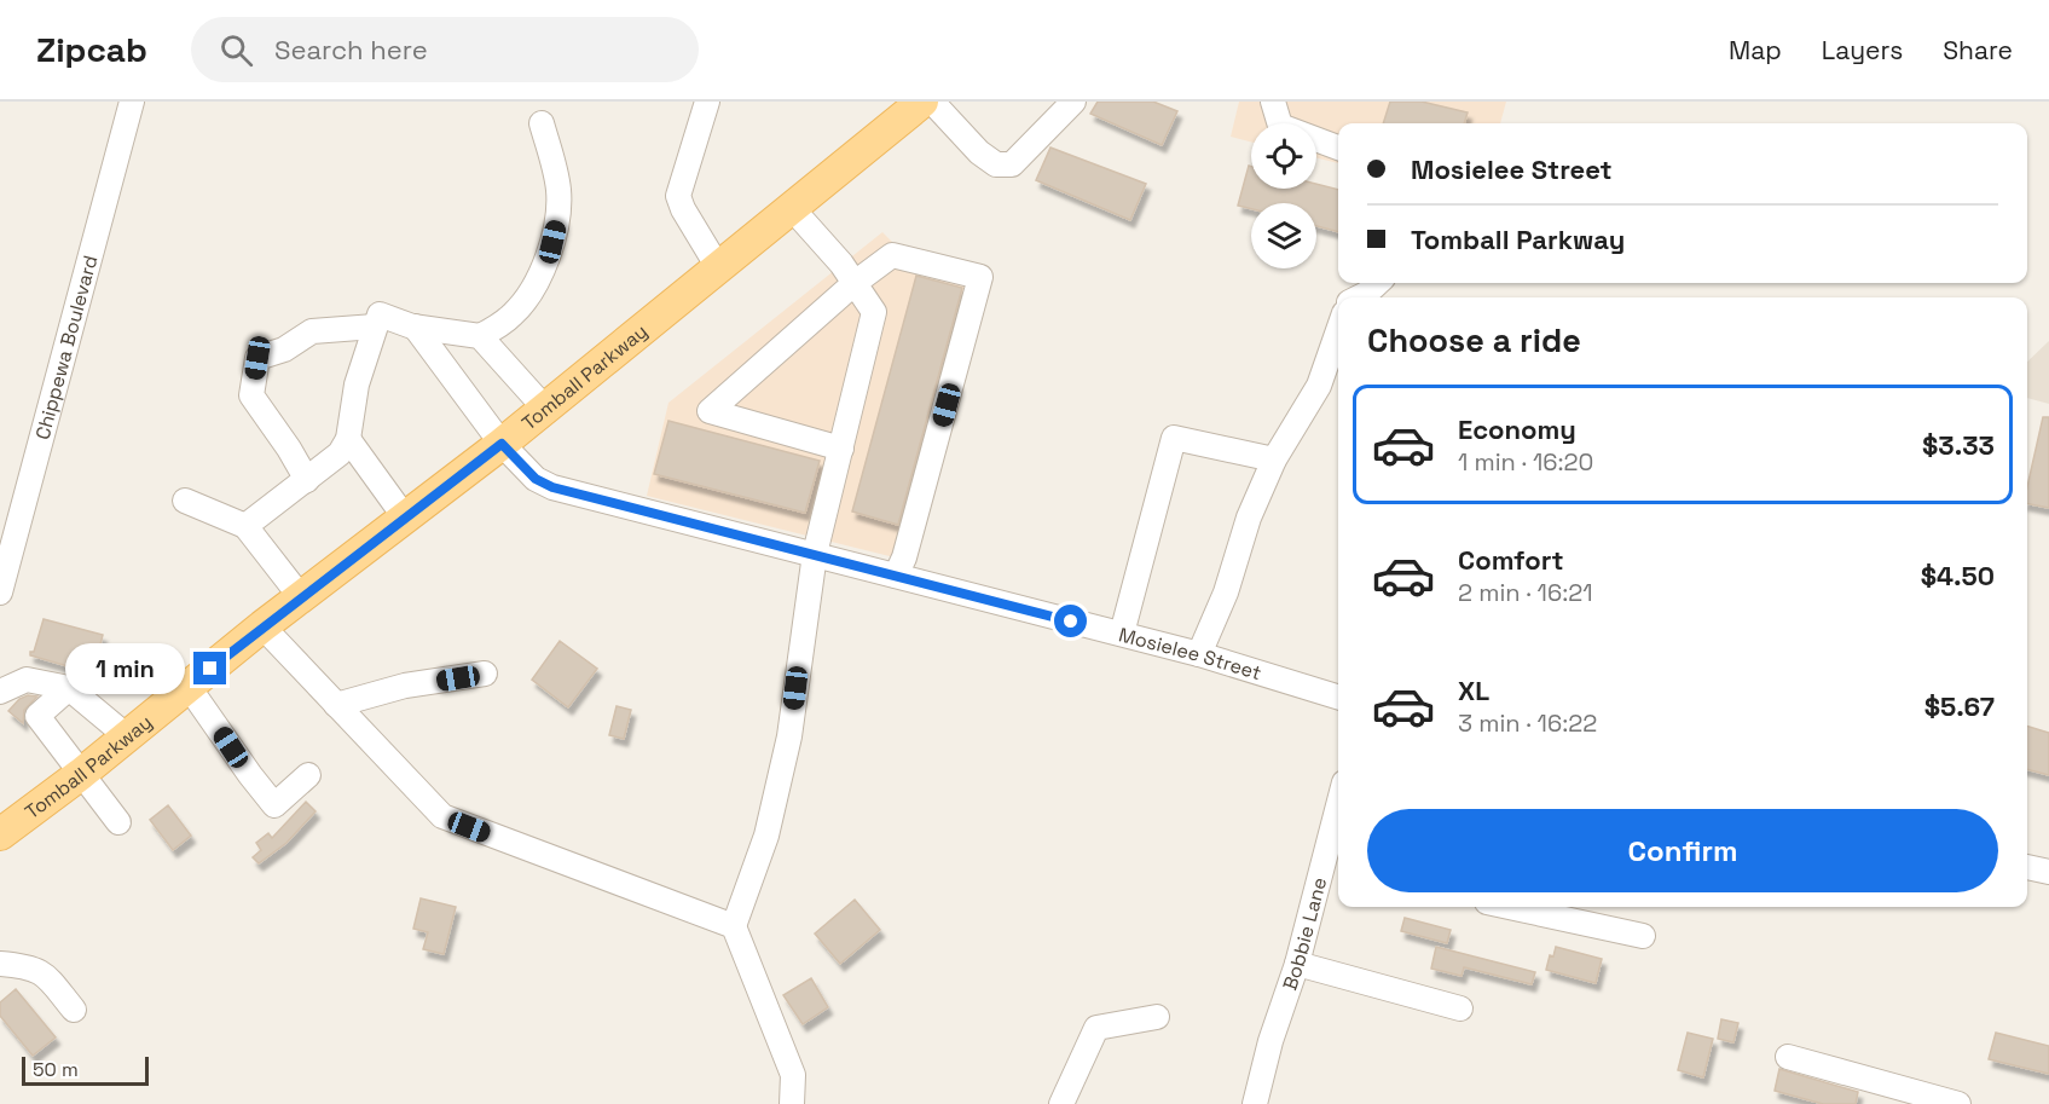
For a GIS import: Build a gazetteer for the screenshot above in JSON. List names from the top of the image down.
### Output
{
  "streets": {
    "main road": ["Tomball Parkway"],
    "street": ["Chippewa Boulevard", "Mosielee Street", "Bobbie Lane"]
  },
  "crossings": [
    ["Tomball Parkway", "Mosielee Street"]
  ],
  "scale_bar": "50 m",
  "page": {
    "header": "Zipcab",
    "search": "Search here",
    "nav": ["Map", "Layers", "Share"],
    "banner": ["Mosielee Street", "Tomball Parkway"],
    "heading": "Choose a ride",
    "list": [
      {
        "name": "Economy",
        "note": "1 min · 16:20",
        "value": "$3.33"
      },
      {
        "name": "Comfort",
        "note": "2 min · 16:21",
        "value": "$4.50"
      },
      {
        "name": "XL",
        "note": "3 min · 16:22",
        "value": "$5.67"
      }
    ],
    "bubble": "1 min",
    "buttons": "Confirm",
    "scale": "50 m"
  }
}
